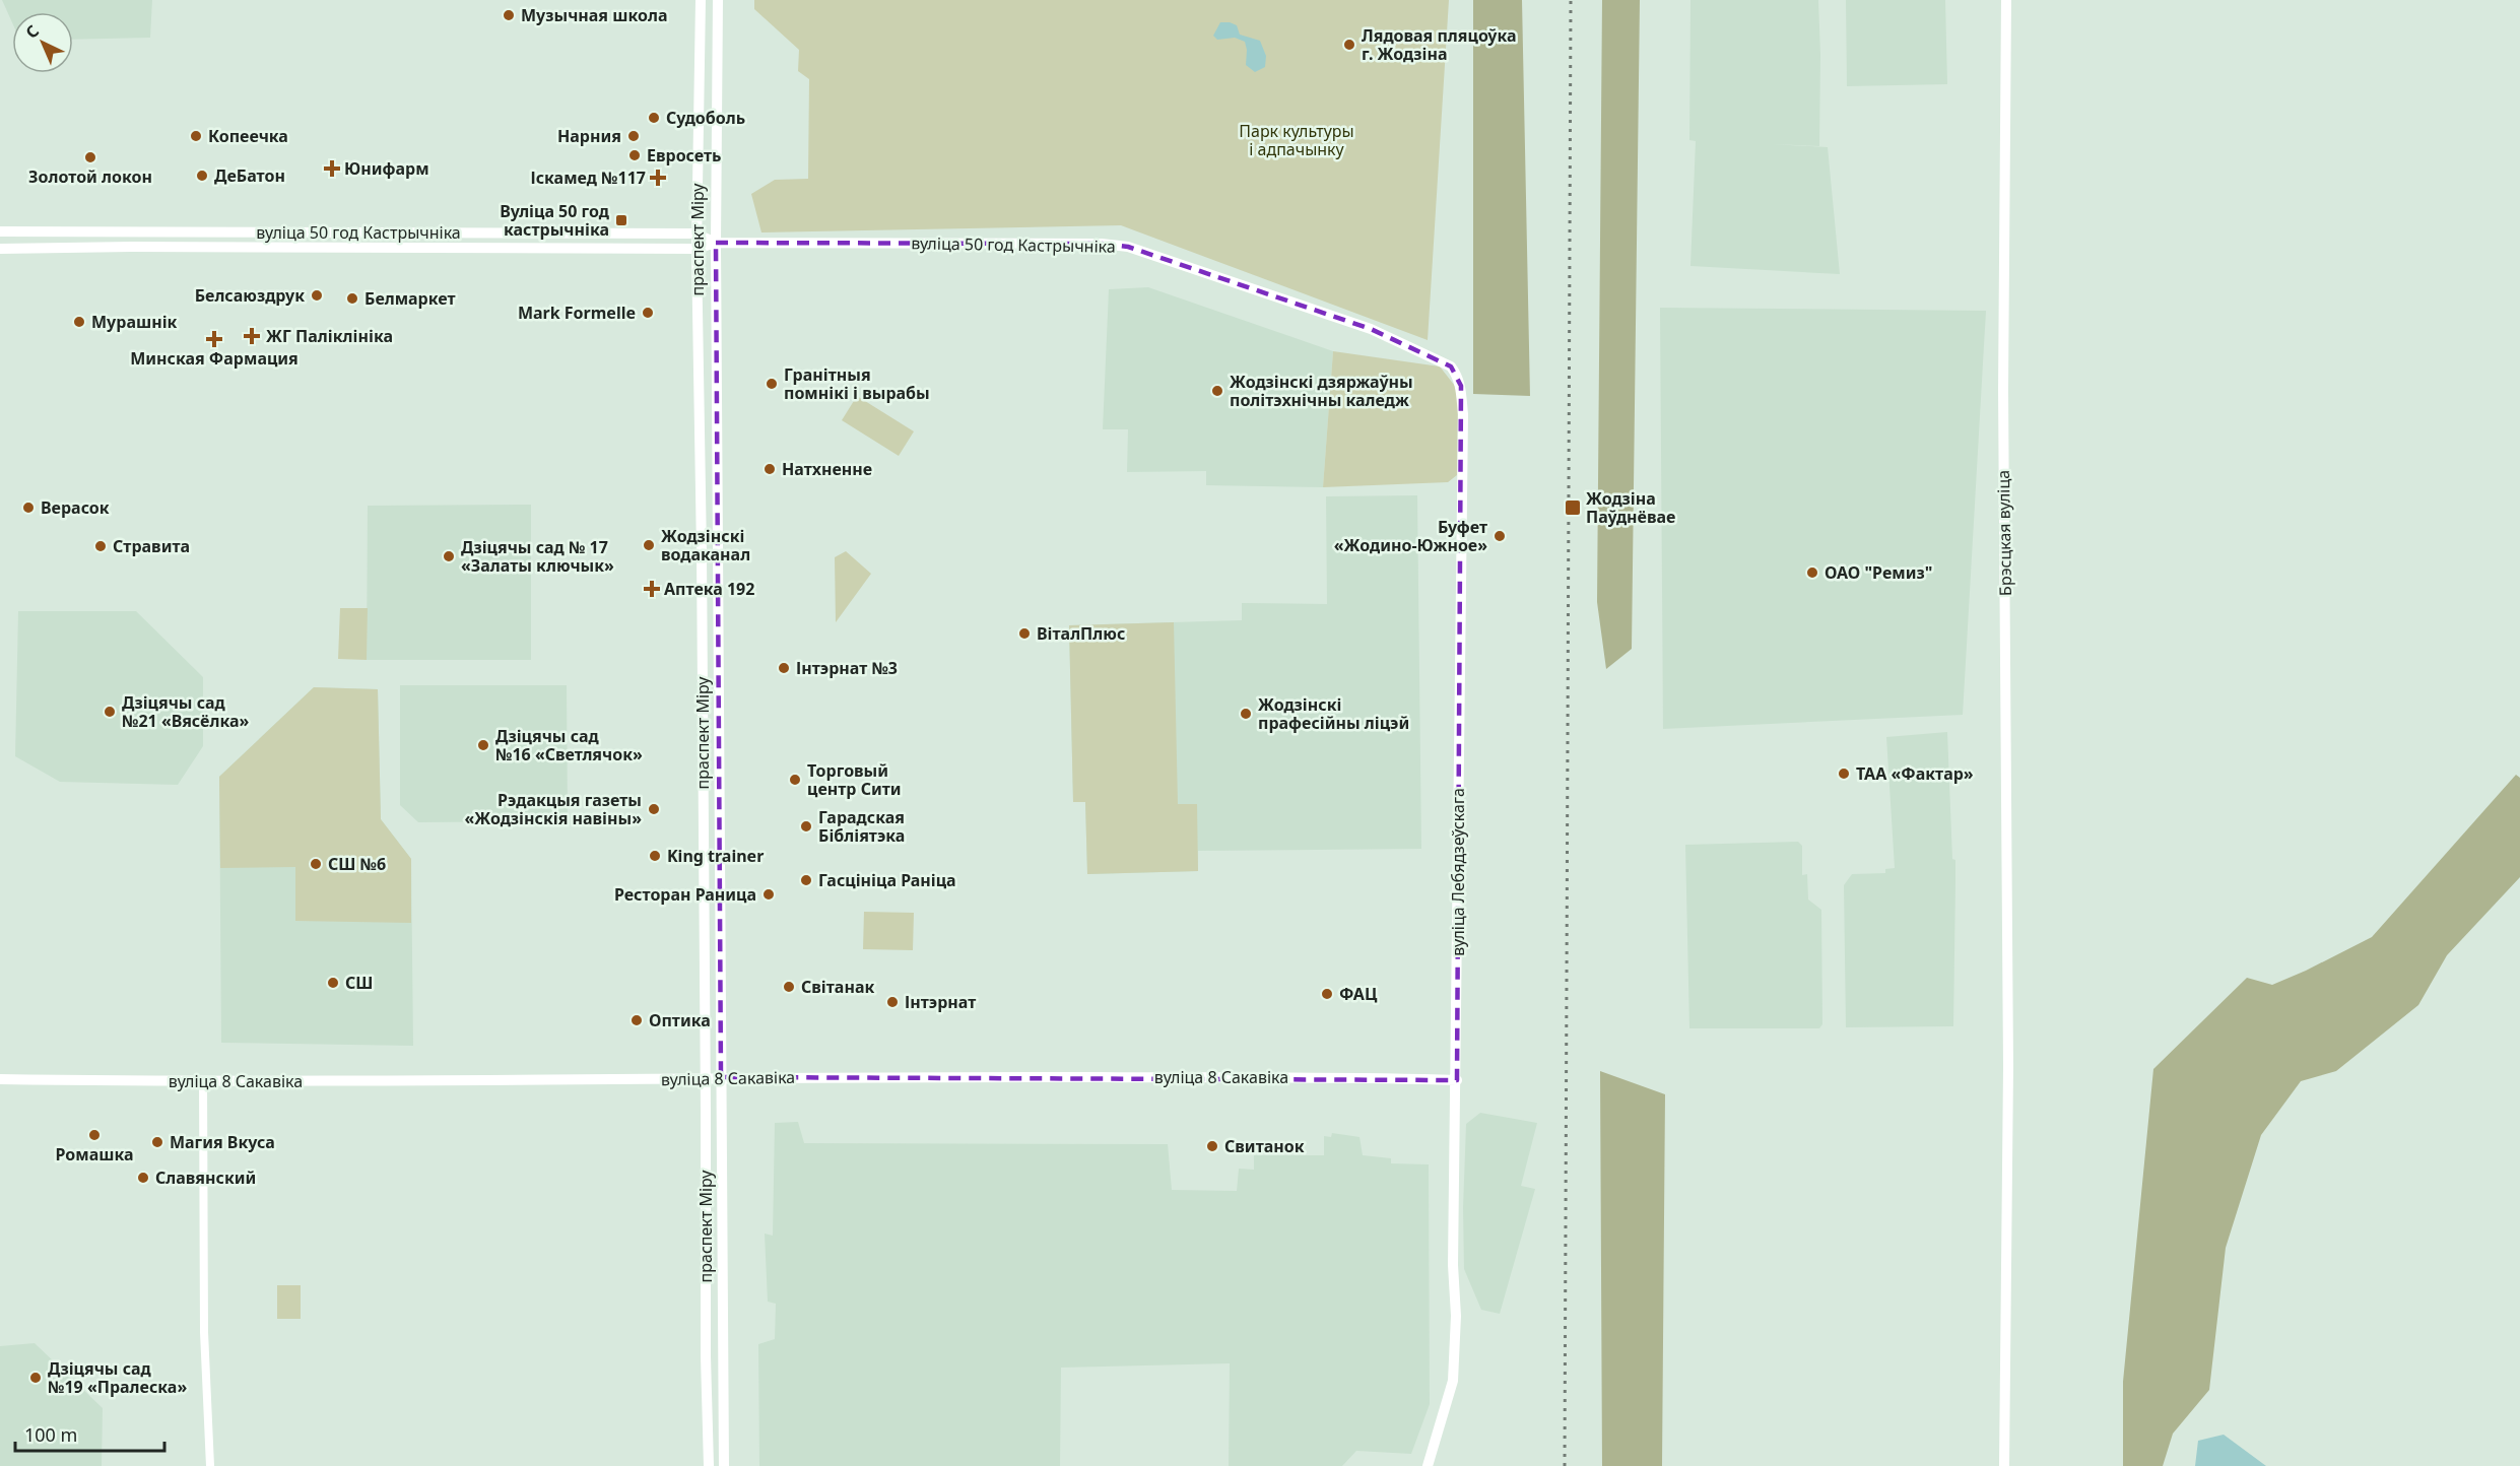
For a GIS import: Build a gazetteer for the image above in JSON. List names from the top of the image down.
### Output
{
  "streets": {
    "main road": [
      "вуліца 50 год Кастрычніка",
      "праспект Міру",
      "Брэсцкая вуліца",
      "вуліца Лебядзеўскага",
      "вуліца 8 Сакавіка"
    ]
  },
  "crossings": [
    ["вуліца 50 год Кастрычніка", "праспект Міру"],
    ["вуліца 50 год Кастрычніка", "вуліца Лебядзеўскага"],
    ["праспект Міру", "вуліца 8 Сакавіка"],
    ["вуліца Лебядзеўскага", "вуліца 8 Сакавіка"]
  ],
  "parks": ["Парк культуры і адпачынку"],
  "places": {
    "other": [
      "Музычная школа",
      "Лядовая пляцоўка г. Жодзіна",
      "Судоболь",
      "Копеечка",
      "Нарния",
      "Евросеть",
      "Золотой локон",
      "ДеБатон",
      "Белсаюздрук",
      "Белмаркет",
      "Mark Formelle",
      "Мурашнік",
      "Гранітныя помнікі і вырабы",
      "Жодзінскі дзяржаўны політэхнічны каледж",
      "Натхненне",
      "Верасок",
      "Буфет «Жодино-Южное»",
      "Жодзінскі водаканал",
      "Стравита",
      "Дзіцячы сад № 17 «Залаты ключык»",
      "ОАО \"Ремиз\"",
      "ВіталПлюс",
      "Інтэрнат №3",
      "Дзіцячы сад №21 «Вясёлка»",
      "Жодзінскі прафесійны ліцэй",
      "Дзіцячы сад №16 «Светлячок»",
      "ТАА «Фактар»",
      "Торговый центр Сити",
      "Рэдакцыя газеты «Жодзінскія навіны»",
      "Гарадская Бібліятэка",
      "King trainer",
      "СШ №6",
      "Гасцініца Раніца",
      "Ресторан Раница",
      "СШ",
      "Світанак",
      "ФАЦ",
      "Інтэрнат",
      "Оптика",
      "Ромашка",
      "Магия Вкуса",
      "Свитанок",
      "Славянский",
      "Дзіцячы сад №19 «Пралеска»"
    ],
    "health": [
      "Юнифарм",
      "Іскамед №117",
      "ЖГ Паліклініка",
      "Минская Фармация",
      "Аптека 192"
    ],
    "transit": ["Вуліца 50 год кастрычніка", "Жодзіна Паўднёвае"]
  },
  "scale_bar": "100 m",
  "north": "top left"
}
